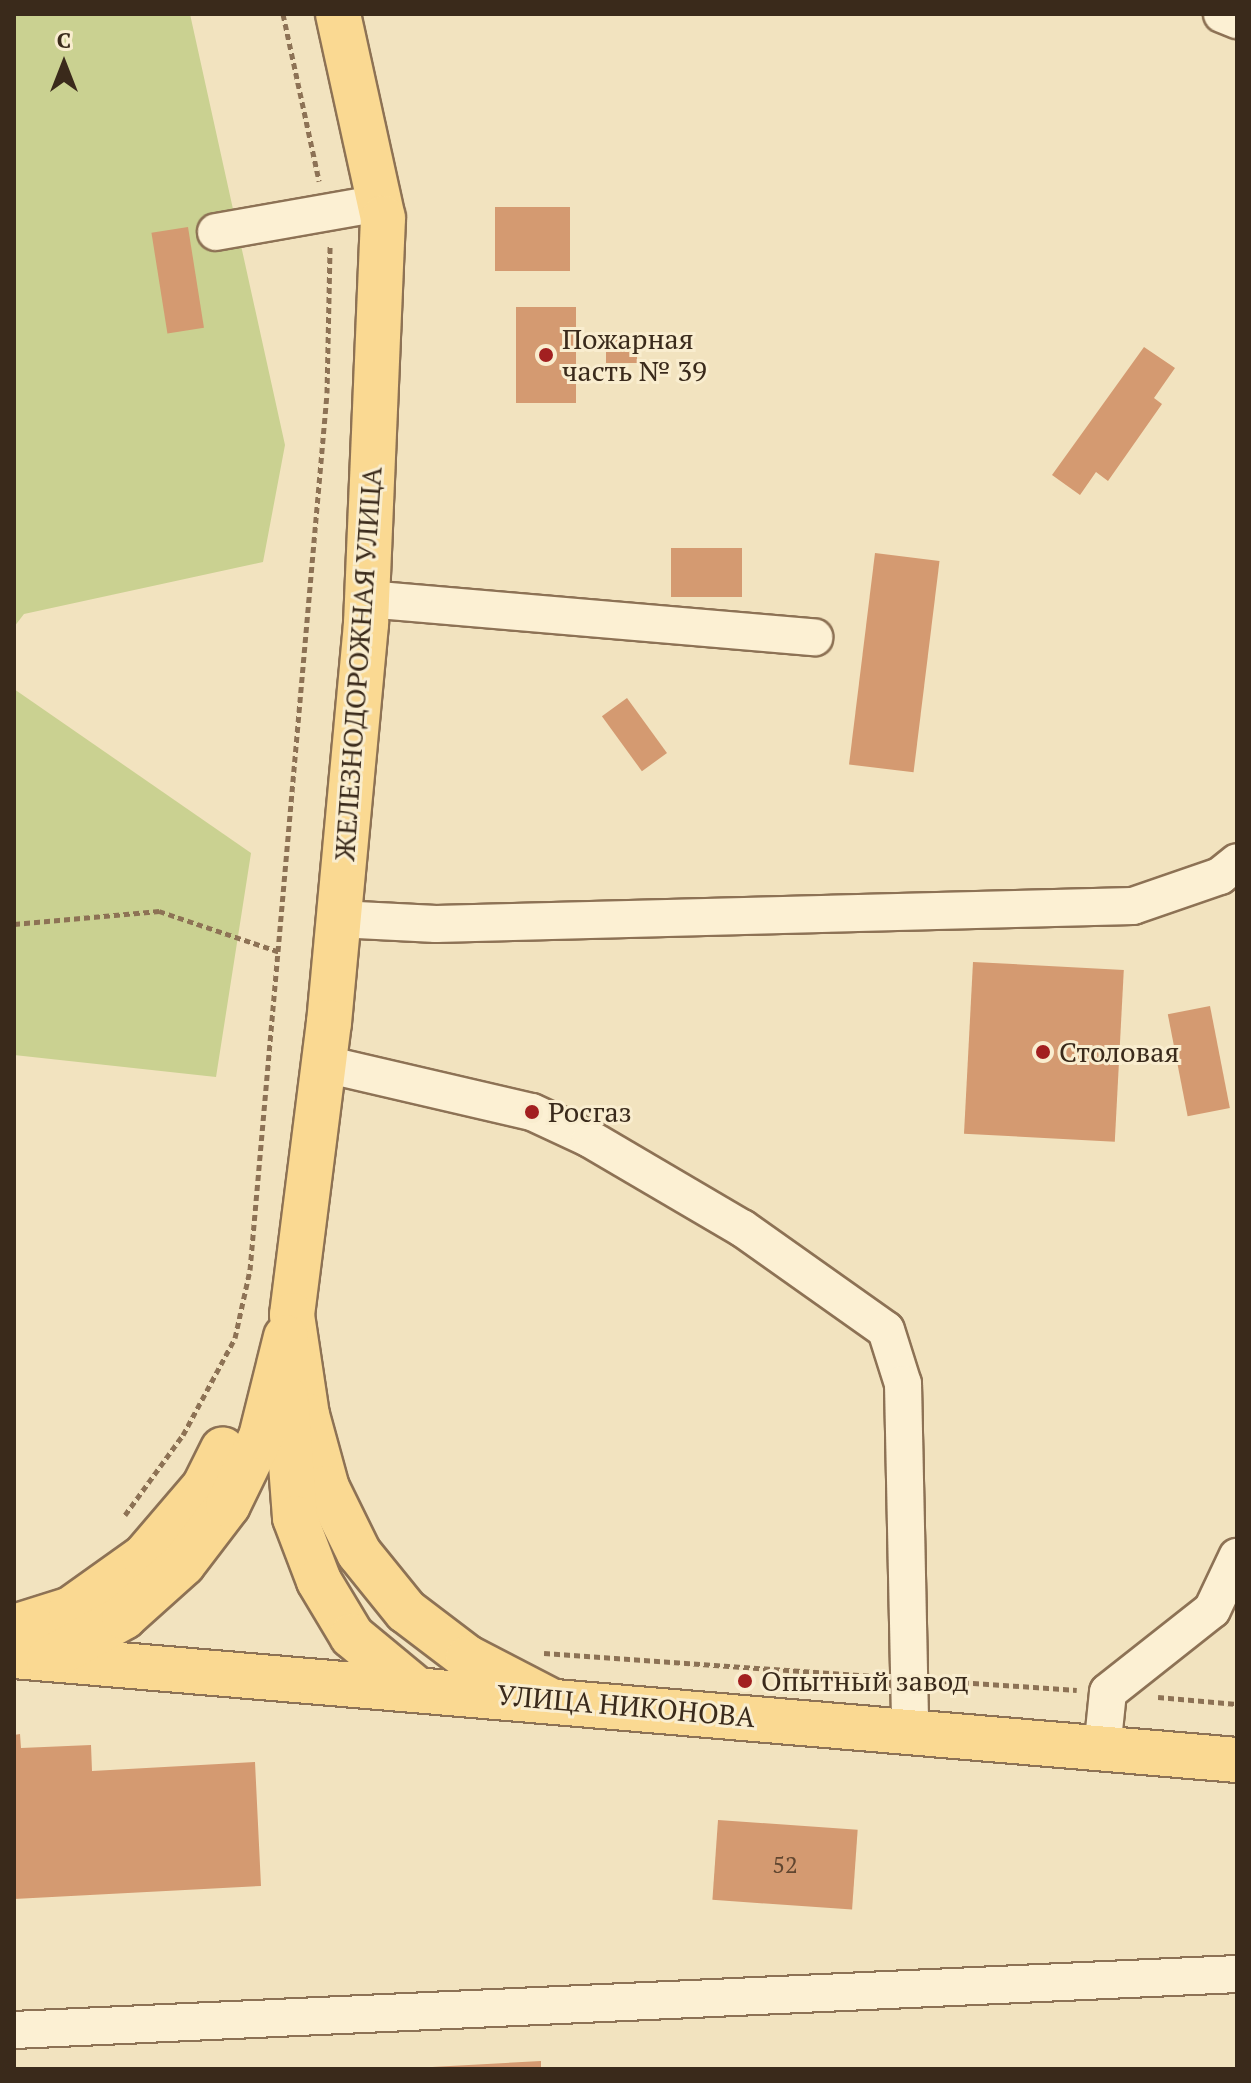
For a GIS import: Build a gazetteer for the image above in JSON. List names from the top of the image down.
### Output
{
  "streets": {
    "main road": ["ЖЕЛЕЗНОДОРОЖНАЯ УЛИЦА", "УЛИЦА НИКОНОВА"]
  },
  "crossings": [
    ["ЖЕЛЕЗНОДОРОЖНАЯ УЛИЦА", "УЛИЦА НИКОНОВА"]
  ],
  "places": [
    "Пожарная часть № 39",
    "Столовая",
    "Росгаз",
    "Опытный завод"
  ],
  "house_numbers": ["52"],
  "north": "top"
}
